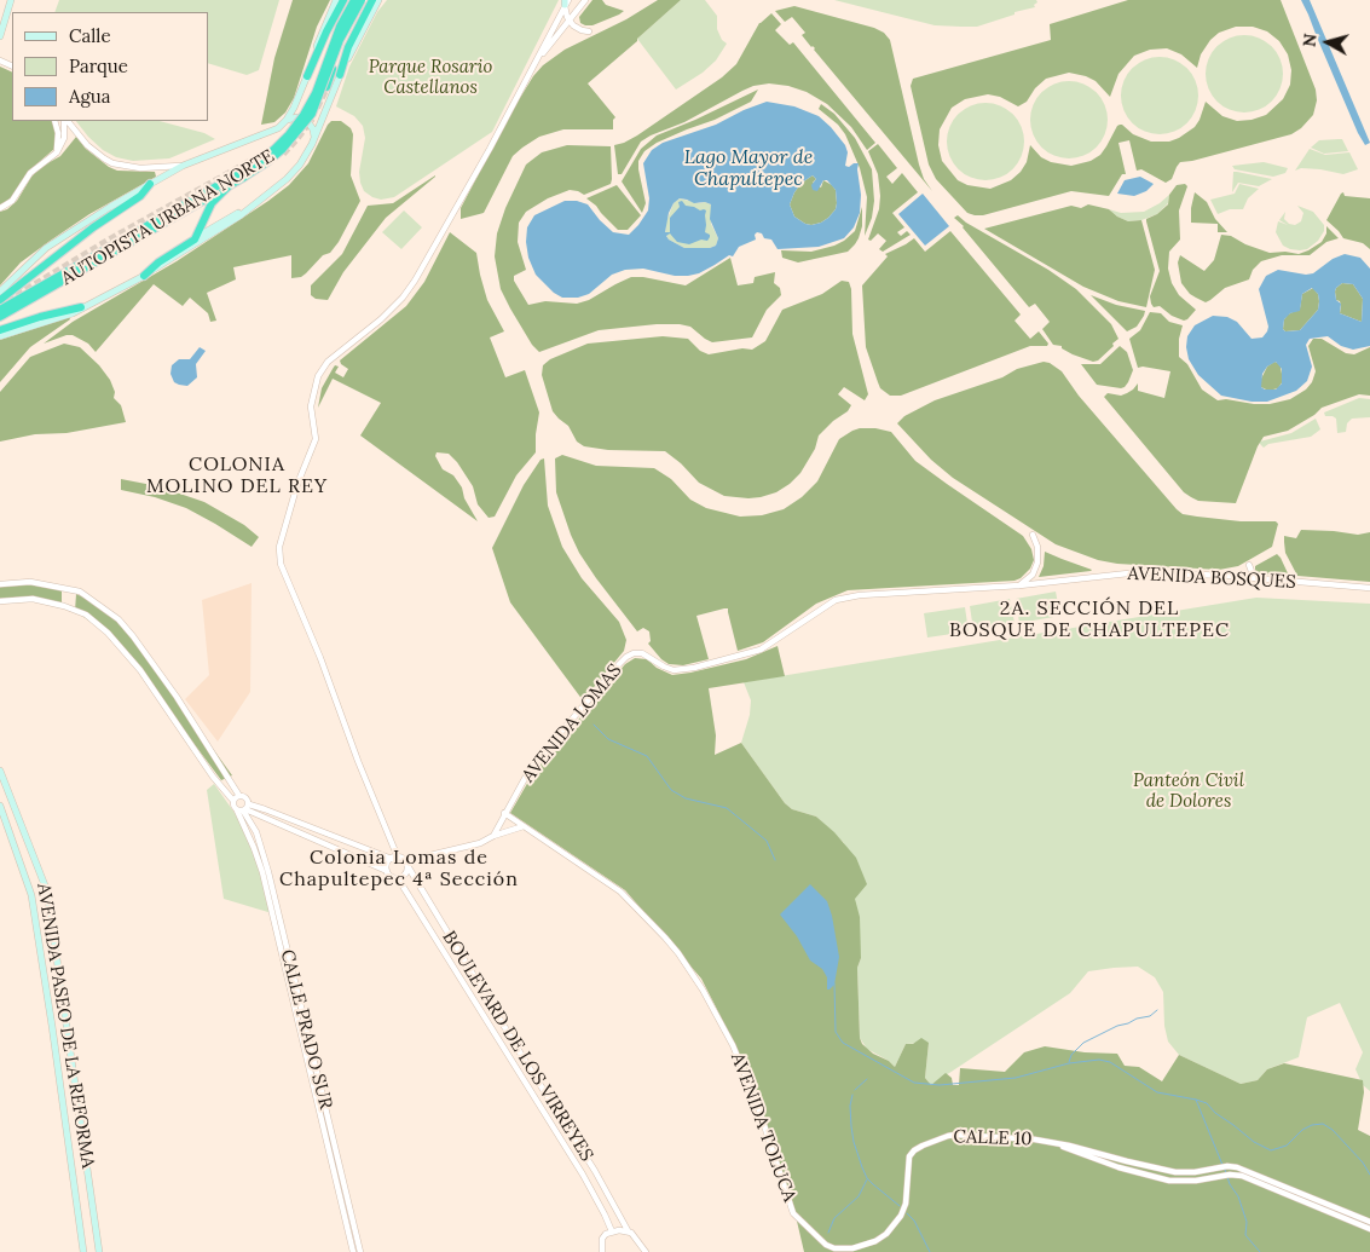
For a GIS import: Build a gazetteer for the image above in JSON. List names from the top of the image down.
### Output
{
  "streets": {
    "highway": ["AUTOPISTA URBANA NORTE"],
    "main road": ["AVENIDA PASEO DE LA REFORMA"],
    "street": [
      "AVENIDA BOSQUES",
      "AVENIDA LOMAS",
      "CALLE PRADO SUR",
      "BOULEVARD DE LOS VIRREYES",
      "AVENIDA TOLUCA",
      "CALLE 10"
    ]
  },
  "crossings": [
    ["AVENIDA BOSQUES", "AVENIDA LOMAS"],
    ["AVENIDA LOMAS", "AVENIDA TOLUCA"],
    ["AVENIDA TOLUCA", "CALLE 10"]
  ],
  "districts": ["COLONIA MOLINO DEL REY", "2A. SECCIÓN DEL BOSQUE DE CHAPULTEPEC", "Colonia Lomas de Chapultepec 4ª Sección"],
  "water": ["Lago Mayor de Chapultepec"],
  "parks": ["Parque Rosario Castellanos", "Panteón Civil de Dolores"],
  "legend": ["Calle", "Parque", "Agua"],
  "north": "left"
}
